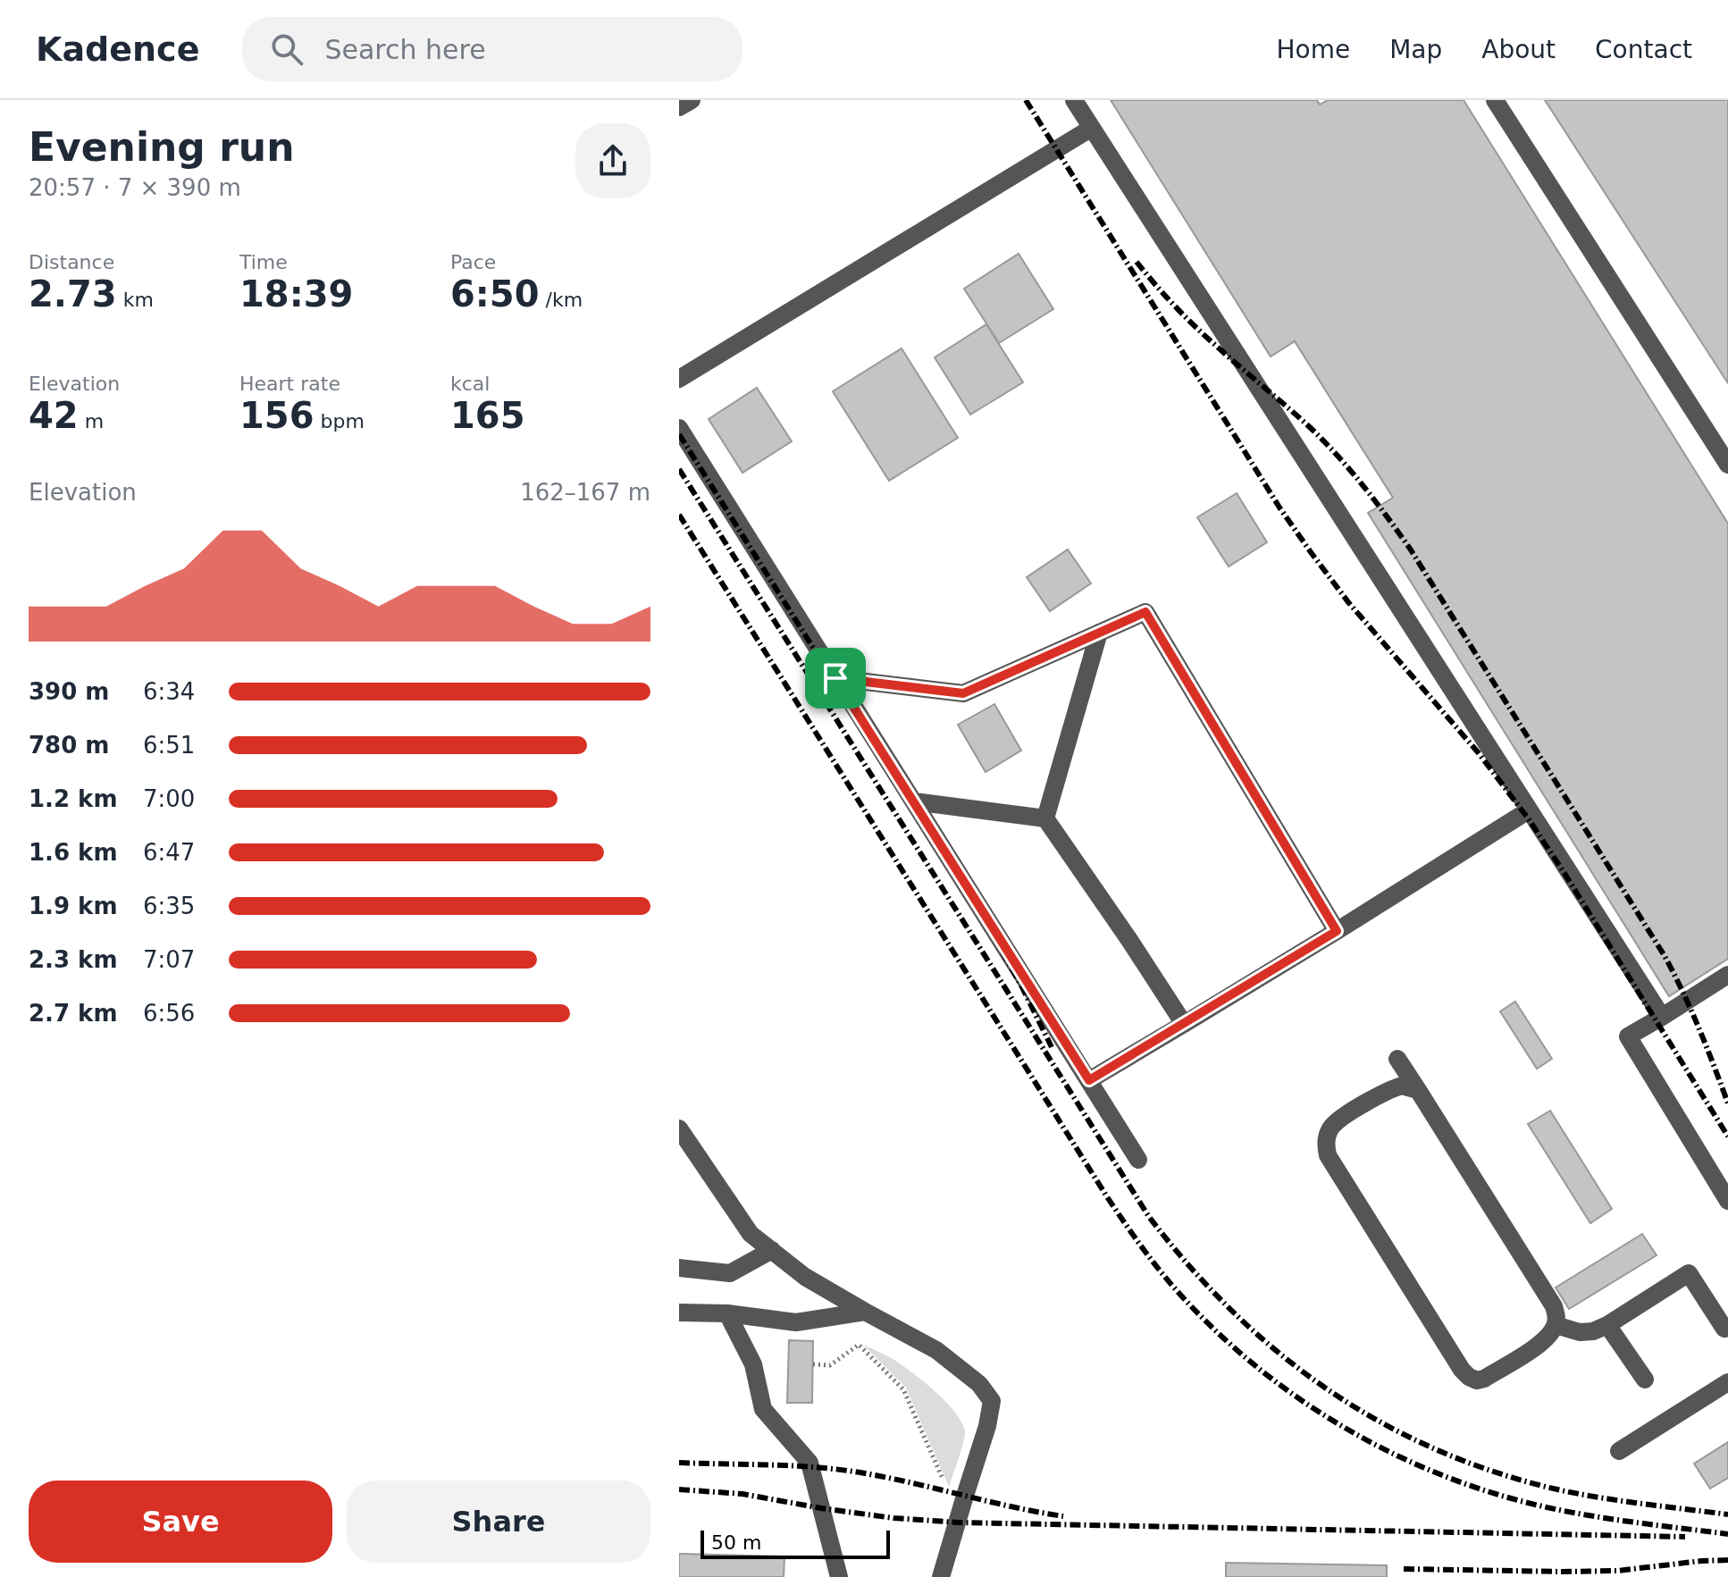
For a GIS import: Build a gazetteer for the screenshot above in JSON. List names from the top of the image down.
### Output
{
  "scale_bar": "50 m",
  "page": {
    "header": "Kadence",
    "search": "Search here",
    "nav": [
      "Home",
      "Map",
      "About",
      "Contact"
    ],
    "heading": ["Evening run", "20:57 · 7 × 390 m"],
    "stats": [
      ["Distance", "2.73 km"],
      ["Time", "18:39"],
      ["Pace", "6:50 /km"],
      ["Elevation", "42 m"],
      ["Heart rate", "156 bpm"],
      ["kcal", "165"]
    ],
    "chart": ["Elevation", "162–167 m"],
    "list": [
      {
        "name": "390 m",
        "note": "6:34"
      },
      {
        "name": "780 m",
        "note": "6:51"
      },
      {
        "name": "1.2 km",
        "note": "7:00"
      },
      {
        "name": "1.6 km",
        "note": "6:47"
      },
      {
        "name": "1.9 km",
        "note": "6:35"
      },
      {
        "name": "2.3 km",
        "note": "7:07"
      },
      {
        "name": "2.7 km",
        "note": "6:56"
      }
    ],
    "buttons": ["Save", "Share"],
    "scale": "50 m"
  }
}
